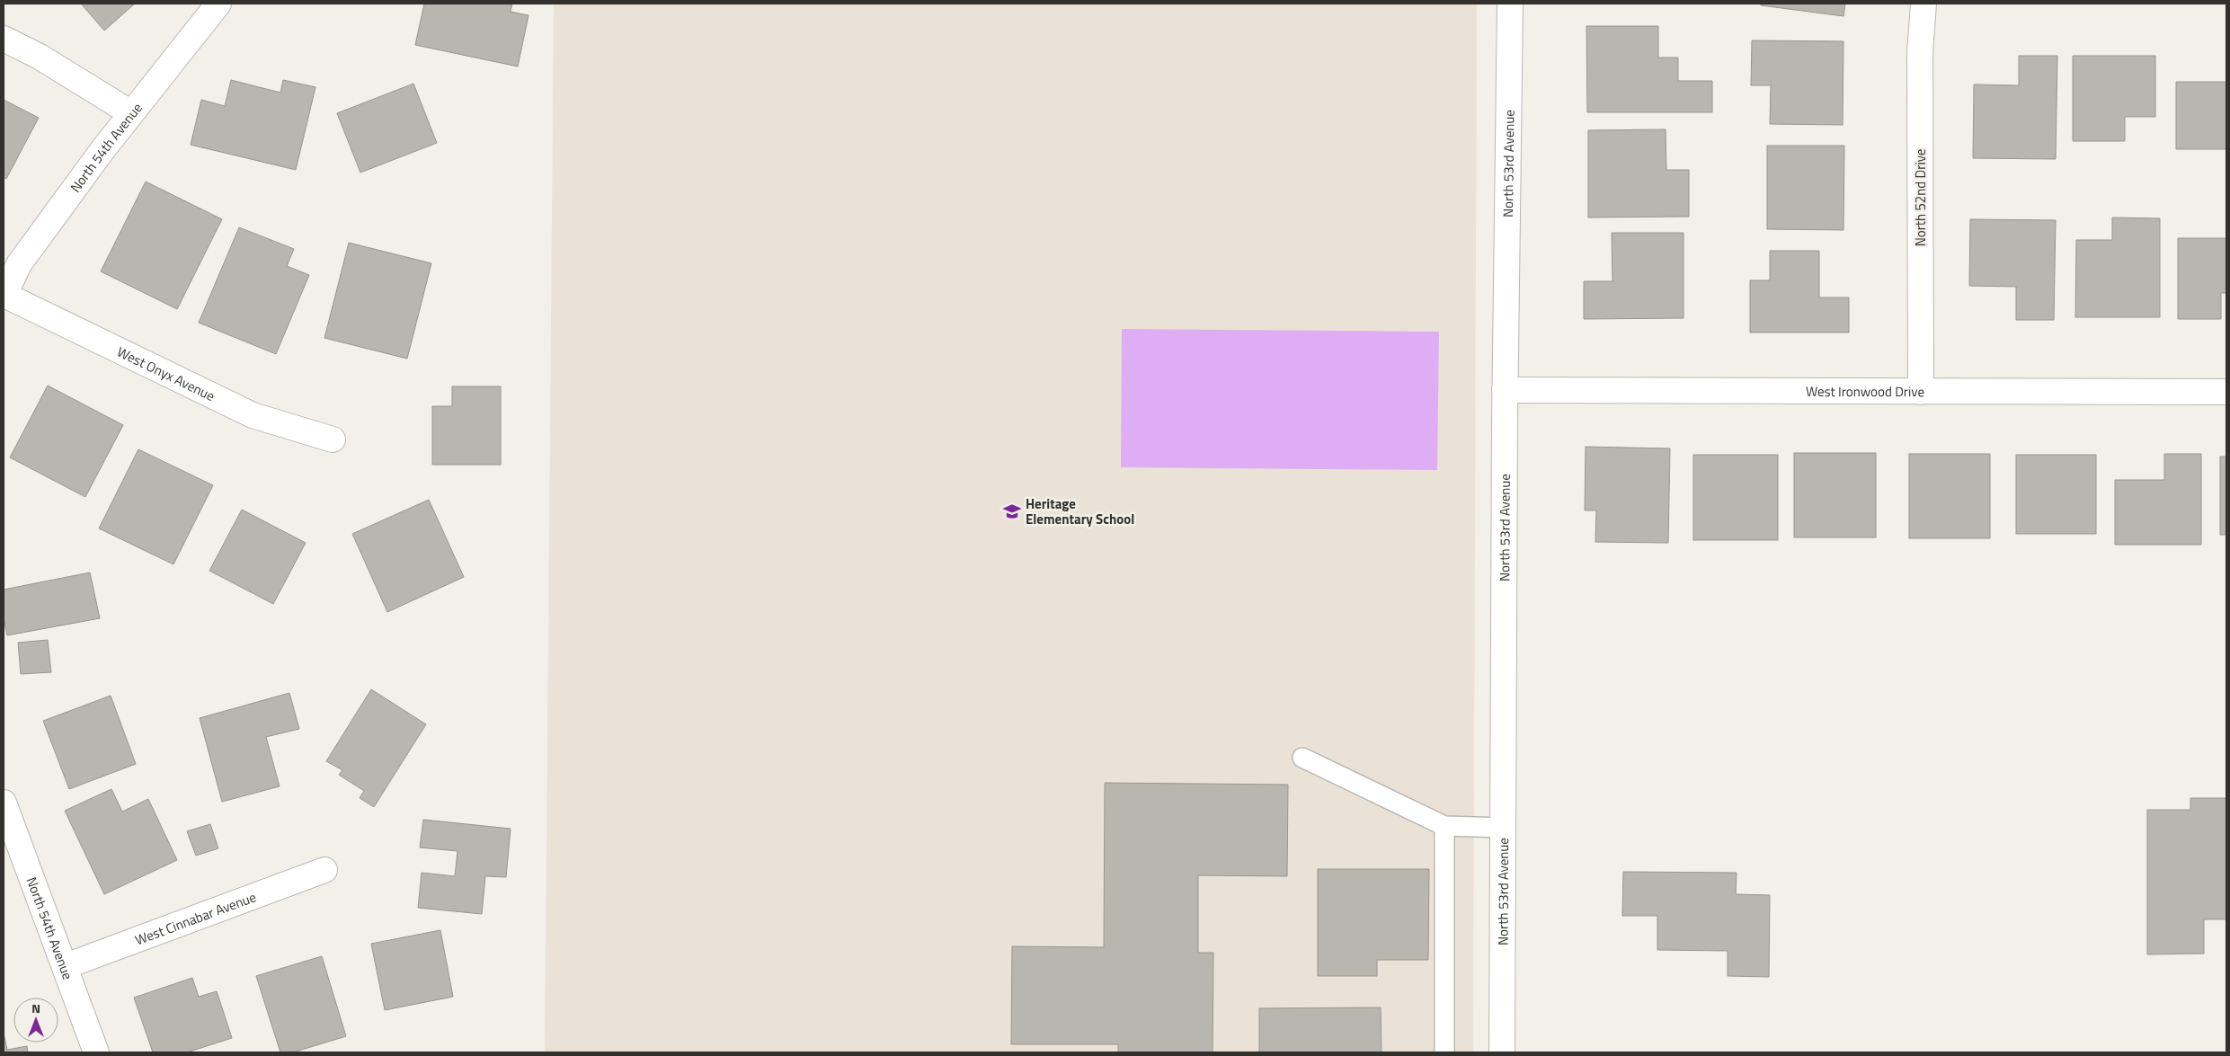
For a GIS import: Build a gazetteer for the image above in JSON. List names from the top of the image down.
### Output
{
  "streets": {
    "street": [
      "North 54th Avenue",
      "North 53rd Avenue",
      "North 52nd Drive",
      "West Onyx Avenue",
      "West Ironwood Drive",
      "West Cinnabar Avenue"
    ]
  },
  "crossings": [
    ["North 54th Avenue", "West Onyx Avenue"],
    ["North 54th Avenue", "West Cinnabar Avenue"],
    ["North 53rd Avenue", "West Ironwood Drive"],
    ["North 52nd Drive", "West Ironwood Drive"]
  ],
  "places": {
    "school or university": ["Heritage Elementary School"]
  },
  "north": "top"
}
